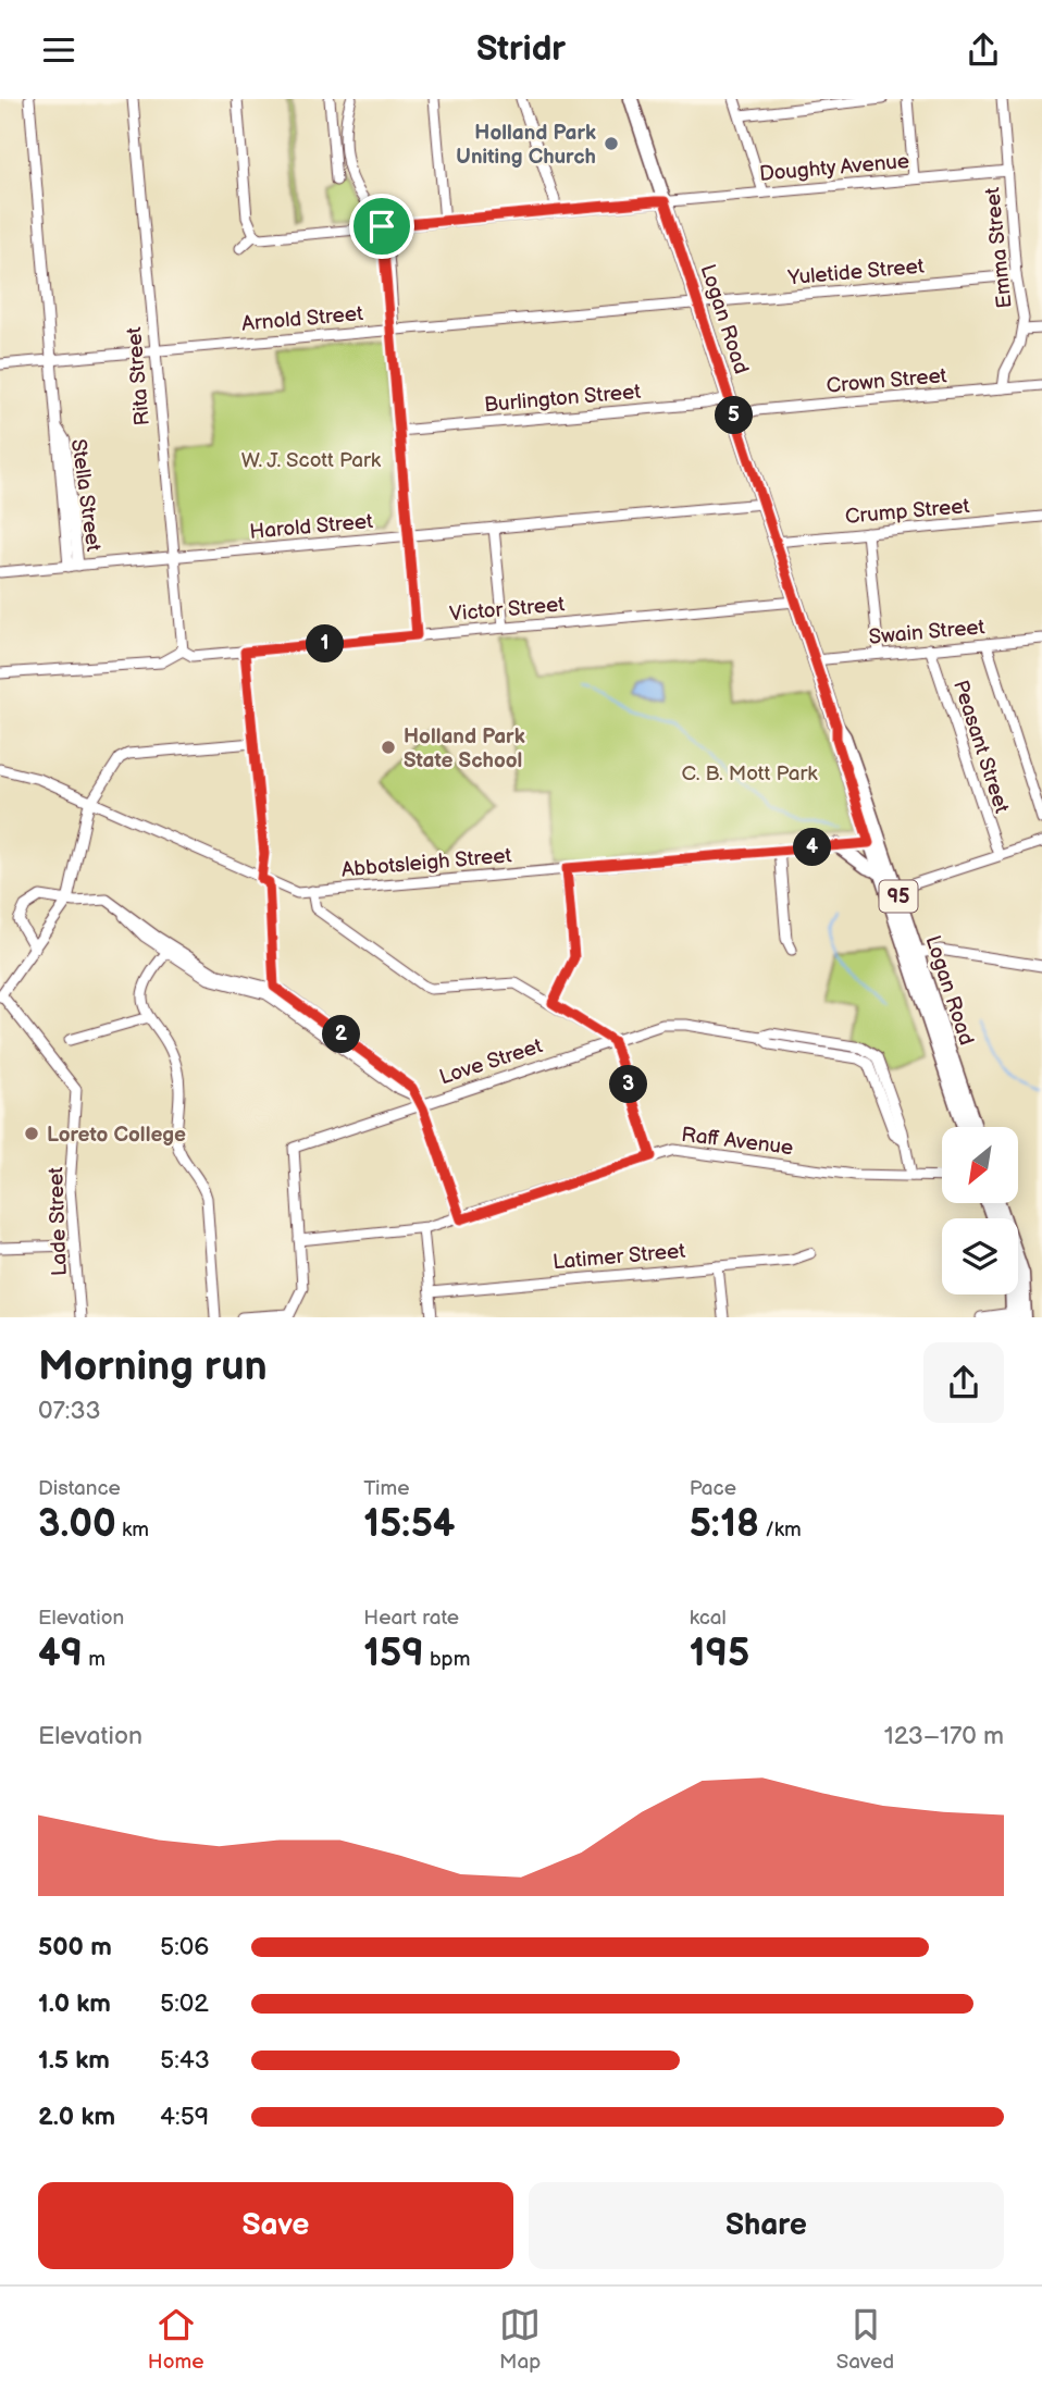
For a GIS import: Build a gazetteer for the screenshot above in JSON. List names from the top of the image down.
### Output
{
  "streets": {
    "main road": ["Logan Road", "95"],
    "street": [
      "Doughty Avenue",
      "Emma Street",
      "Yuletide Street",
      "Arnold Street",
      "Rita Street",
      "Crown Street",
      "Burlington Street",
      "Stella Street",
      "Crump Street",
      "Harold Street",
      "Victor Street",
      "Swain Street",
      "Peasant Street",
      "Abbotsleigh Street",
      "Love Street",
      "Raff Avenue",
      "Lade Street",
      "Latimer Street"
    ]
  },
  "crossings": [
    ["Doughty Avenue", "Emma Street"],
    ["Doughty Avenue", "Logan Road"],
    ["Emma Street", "Yuletide Street"],
    ["Emma Street", "Crown Street"],
    ["Yuletide Street", "Arnold Street"],
    ["Yuletide Street", "Logan Road"],
    ["Arnold Street", "Logan Road"],
    ["Arnold Street", "Rita Street"],
    ["Arnold Street", "Stella Street"],
    ["Logan Road", "Crown Street"],
    ["Logan Road", "Burlington Street"],
    ["Logan Road", "Crump Street"],
    ["Logan Road", "Harold Street"],
    ["Logan Road", "Victor Street"],
    ["Logan Road", "Swain Street"],
    ["Logan Road", "Abbotsleigh Street"],
    ["Rita Street", "Harold Street"],
    ["Rita Street", "Victor Street"],
    ["Stella Street", "Harold Street"],
    ["Swain Street", "Peasant Street"],
    ["Love Street", "Raff Avenue"]
  ],
  "parks": ["W. J. Scott Park", "C. B. Mott Park"],
  "places": ["Holland Park Uniting Church", "Holland Park State School", "Loreto College"],
  "north": "bottom left",
  "page": {
    "header": "Stridr",
    "pins": [
      "5",
      "1",
      "4",
      "2",
      "3"
    ],
    "heading": ["Morning run", "07:33"],
    "stats": [
      ["Distance", "3.00 km"],
      ["Time", "15:54"],
      ["Pace", "5:18 /km"],
      ["Elevation", "49 m"],
      ["Heart rate", "159 bpm"],
      ["kcal", "195"]
    ],
    "chart": ["Elevation", "123–170 m"],
    "list": [
      {
        "name": "500 m",
        "note": "5:06"
      },
      {
        "name": "1.0 km",
        "note": "5:02"
      },
      {
        "name": "1.5 km",
        "note": "5:43"
      },
      {
        "name": "2.0 km",
        "note": "4:59"
      }
    ],
    "buttons": ["Save", "Share"],
    "tabs": ["Home", "Map", "Saved"]
  }
}
